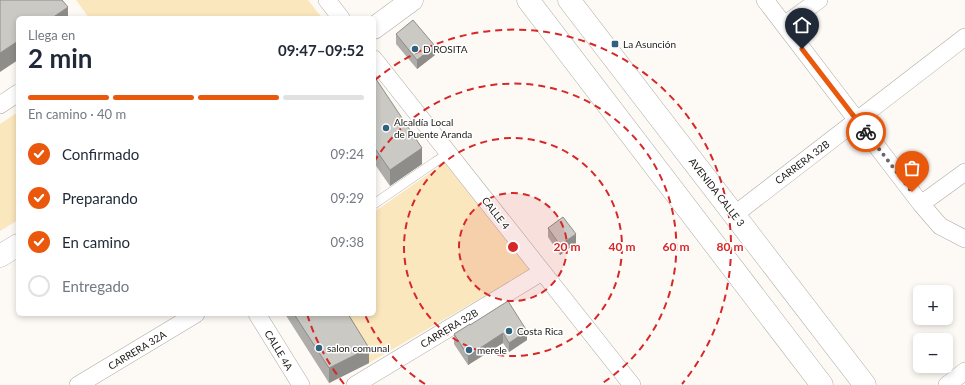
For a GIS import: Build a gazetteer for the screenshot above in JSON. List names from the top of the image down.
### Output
{
  "streets": {
    "main road": ["AVENIDA CALLE 3"],
    "street": [
      "CARRERA 32B",
      "CALLE 4",
      "CARRERA 32A",
      "CALLE 4A"
    ]
  },
  "crossings": [
    ["CARRERA 32B", "AVENIDA CALLE 3"],
    ["CARRERA 32B", "CALLE 4"]
  ],
  "places": {
    "transit": ["La Asunción"],
    "other": [
      "D ROSITA",
      "Alcaldía Local de Puente Aranda",
      "Costa Rica",
      "salon comunal",
      "merele"
    ]
  },
  "page": {
    "heading": ["2 min", "Llega en", "09:47–09:52"],
    "bar": "En camino · 40 m",
    "list": [
      ["Confirmado", "09:24"],
      ["Preparando", "09:29"],
      ["En camino", "09:38"],
      "Entregado"
    ],
    "map_buttons": ["+", "−"]
  },
  "rings": [
    "20 m",
    "40 m",
    "60 m",
    "80 m"
  ]
}
